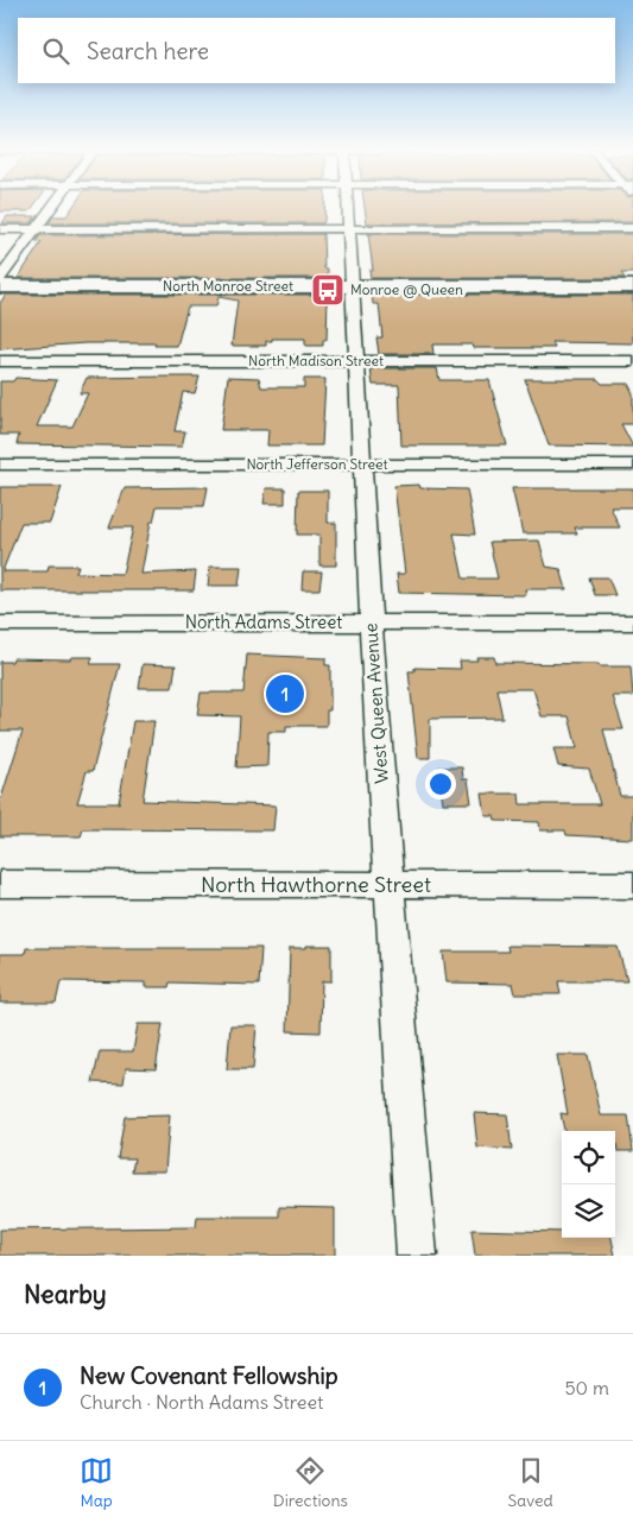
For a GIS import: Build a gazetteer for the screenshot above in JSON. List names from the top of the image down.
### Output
{
  "streets": {
    "main road": ["North Monroe Street"],
    "street": [
      "North Madison Street",
      "North Jefferson Street",
      "North Adams Street",
      "West Queen Avenue",
      "North Hawthorne Street"
    ]
  },
  "crossings": [
    ["North Monroe Street", "West Queen Avenue"],
    ["North Madison Street", "West Queen Avenue"],
    ["North Jefferson Street", "West Queen Avenue"],
    ["North Adams Street", "West Queen Avenue"],
    ["West Queen Avenue", "North Hawthorne Street"]
  ],
  "places": {
    "bus stop": ["Monroe @ Queen"]
  },
  "page": {
    "search": "Search here",
    "pins": "1",
    "heading": "Nearby",
    "list": [
      {
        "mark": "1",
        "name": "New Covenant Fellowship",
        "note": "Church · North Adams Street",
        "value": "50 m"
      }
    ],
    "nav": ["Map", "Directions", "Saved"]
  }
}
